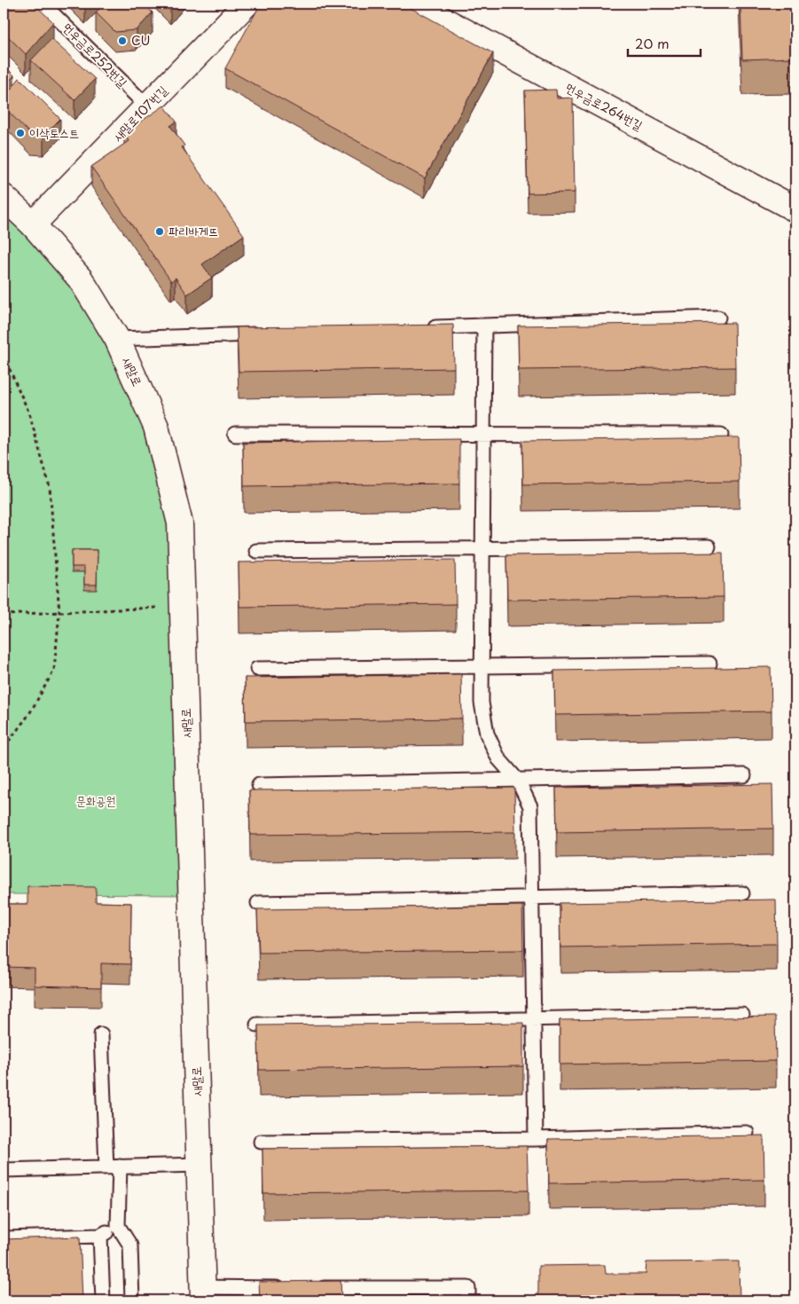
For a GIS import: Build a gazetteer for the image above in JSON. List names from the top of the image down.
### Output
{
  "streets": {
    "street": ["먼우금로264번길", "새말로107번길", "새말로"],
    "lane": ["먼우금로252번길"]
  },
  "crossings": [
    ["먼우금로252번길", "새말로107번길"],
    ["새말로107번길", "새말로"]
  ],
  "parks": ["문화공원"],
  "places": ["CU", "이삭토스트", "파리바게뜨"],
  "scale_bar": "20 m"
}
